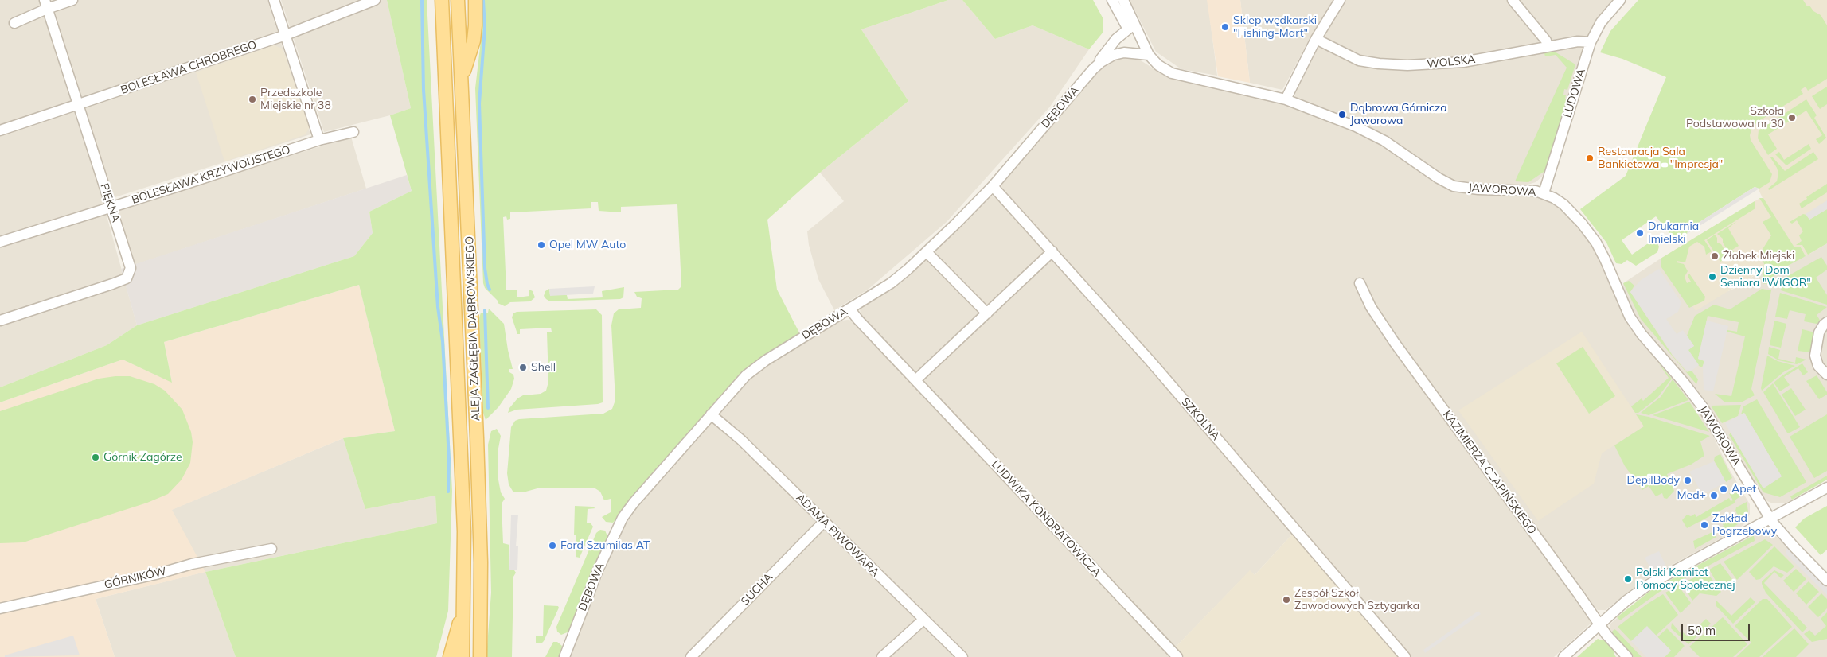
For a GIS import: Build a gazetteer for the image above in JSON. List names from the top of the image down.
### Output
{
  "streets": {
    "main road": ["ALEJA ZAGŁĘBIA DĄBROWSKIEGO"],
    "street": [
      "WOLSKA",
      "BOLESŁAWA CHROBREGO",
      "LUDOWA",
      "DĘBOWA",
      "BOLESŁAWA KRZYWOUSTEGO",
      "JAWOROWA",
      "PIĘKNA",
      "SZKOLNA",
      "KAZIMIERZA CZAPIŃSKIEGO",
      "LUDWIKA KONDRATOWICZA",
      "ADAMA PIWOWARA",
      "GÓRNIKÓW",
      "SUCHA"
    ]
  },
  "crossings": [
    ["WOLSKA", "LUDOWA"],
    ["BOLESŁAWA CHROBREGO", "PIĘKNA"],
    ["LUDOWA", "JAWOROWA"],
    ["DĘBOWA", "JAWOROWA"],
    ["DĘBOWA", "SZKOLNA"],
    ["DĘBOWA", "LUDWIKA KONDRATOWICZA"],
    ["DĘBOWA", "ADAMA PIWOWARA"],
    ["BOLESŁAWA KRZYWOUSTEGO", "PIĘKNA"],
    ["ADAMA PIWOWARA", "SUCHA"]
  ],
  "places": [
    "Sklep wędkarski \"Fishing-Mart\"",
    "Przedszkole Miejskie nr 38",
    "Dąbrowa Górnicza Jaworowa",
    "Szkoła Podstawowa nr 30",
    "Restauracja Sala Bankietowa - \"Impresja\"",
    "Drukarnia Imielski",
    "Opel MW Auto",
    "Żłobek Miejski",
    "Dzienny Dom Seniora \"WIGOR\"",
    "Shell",
    "Górnik Zagórze",
    "DepilBody",
    "Apet",
    "Med+",
    "Zakład Pogrzebowy",
    "Ford Szumilas AT",
    "Polski Komitet Pomocy Społecznej",
    "Zespół Szkół Zawodowych Sztygarka"
  ],
  "scale_bar": "50 m"
}
